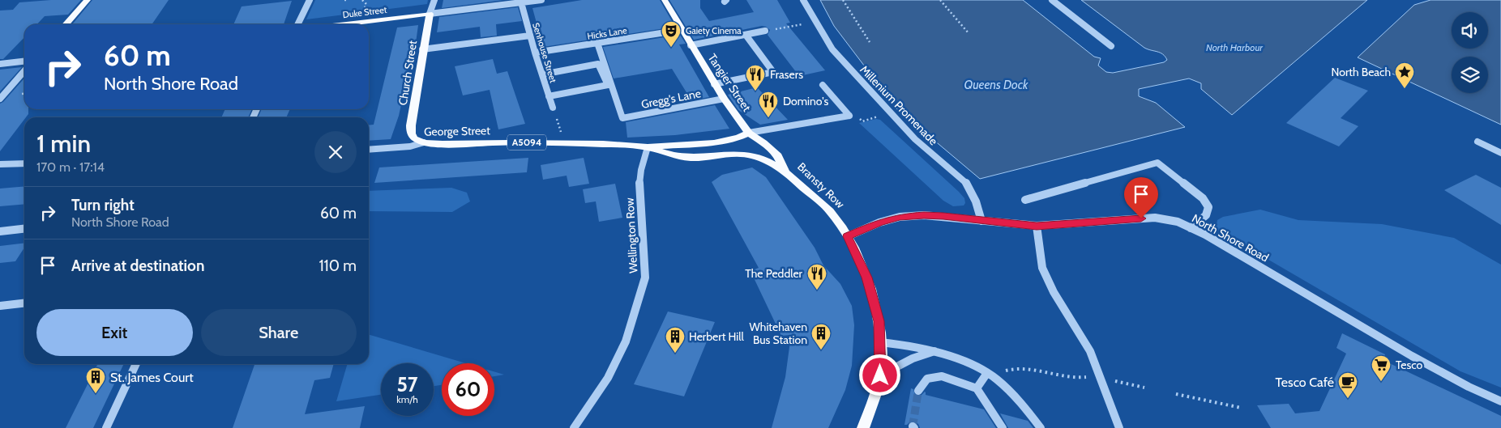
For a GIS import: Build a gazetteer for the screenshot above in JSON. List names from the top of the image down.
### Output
{
  "streets": {
    "main road": [
      "Duke Street",
      "Church Street",
      "Tangier Street",
      "George Street",
      "A5094",
      "Bransty Row"
    ],
    "street": [
      "Hicks Lane",
      "Senhouse Street",
      "Gregg's Lane",
      "Millenium Promenade",
      "Wellington Row",
      "North Shore Road"
    ]
  },
  "crossings": [
    ["Duke Street", "Senhouse Street"],
    ["Duke Street", "Church Street"],
    ["Hicks Lane", "Senhouse Street"],
    ["Hicks Lane", "Gregg's Lane"],
    ["Hicks Lane", "A5094"],
    ["Church Street", "George Street"],
    ["Tangier Street", "Gregg's Lane"],
    ["Tangier Street", "George Street"],
    ["Tangier Street", "A5094"],
    ["Tangier Street", "Bransty Row"],
    ["Millenium Promenade", "North Shore Road"],
    ["George Street", "Bransty Row"],
    ["George Street", "Wellington Row"],
    ["Bransty Row", "North Shore Road"]
  ],
  "water": ["North Harbour", "Queens Dock"],
  "places": {
    "theatre": ["Gaiety Cinema"],
    "place": ["North Beach"],
    "restaurant": ["Frasers", "Domino's", "The Peddler"],
    "building": ["Whitehaven Bus Station", "Herbert Hill", "St. James Court"],
    "supermarket": ["Tesco"],
    "cafe": ["Tesco Café"]
  },
  "page": {
    "turn": ["60 m", "North Shore Road"],
    "heading": ["1 min", "170 m · 17:14"],
    "list": [
      {
        "name": "Turn right",
        "note": "North Shore Road",
        "value": "60 m"
      },
      {
        "name": "Arrive at destination",
        "value": "110 m"
      }
    ],
    "buttons": ["Exit", "Share"],
    "speed": "57 km/h",
    "limit": "60"
  }
}
